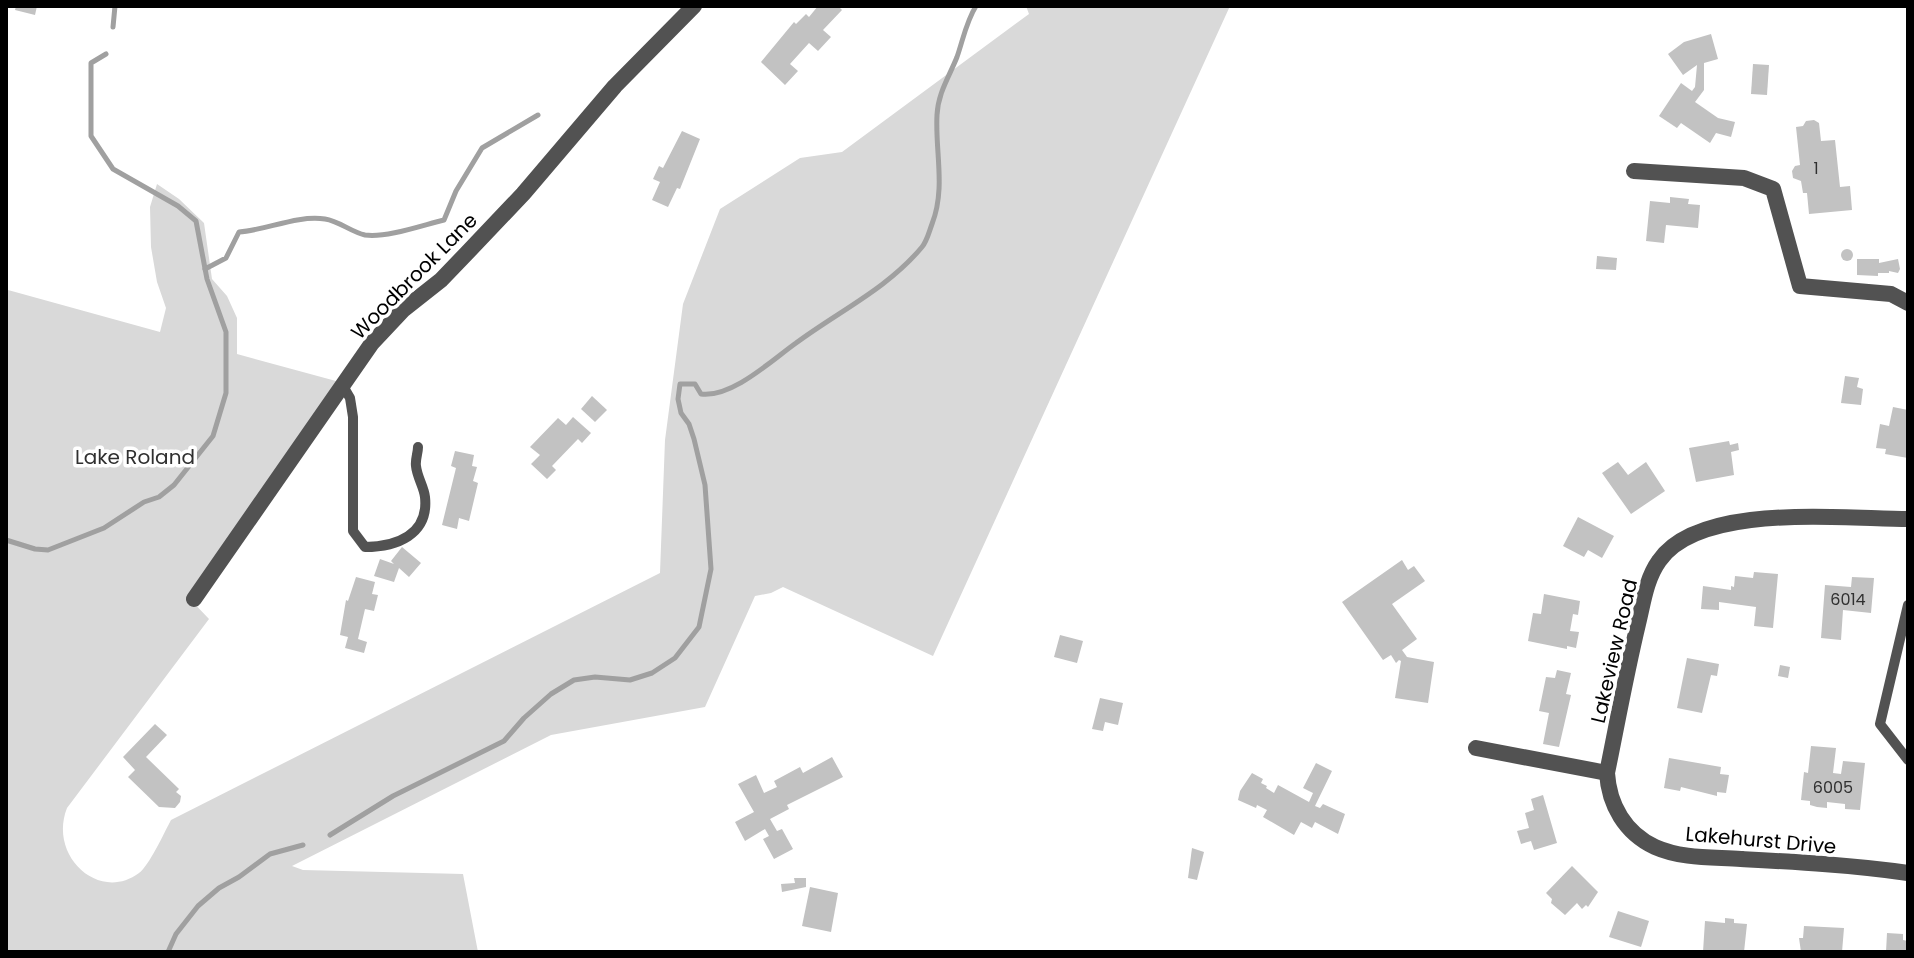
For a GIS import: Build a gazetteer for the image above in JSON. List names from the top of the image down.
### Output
{
  "streets": {
    "street": ["Woodbrook Lane", "Lakeview Road", "Lakehurst Drive"]
  },
  "crossings": [
    ["Lakeview Road", "Lakehurst Drive"]
  ],
  "parks": ["Lake Roland"],
  "house_numbers": ["1", "6014", "6005"]
}
